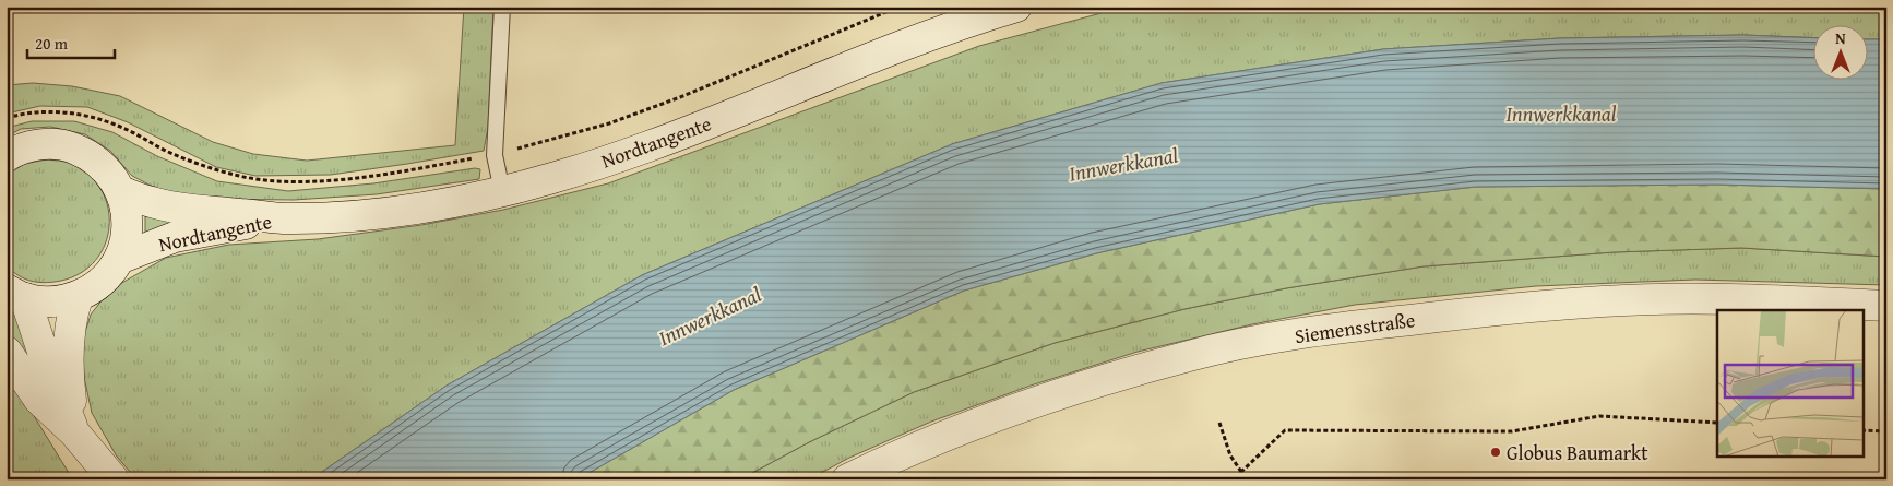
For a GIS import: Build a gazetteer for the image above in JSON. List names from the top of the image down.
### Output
{
  "streets": {
    "street": ["Nordtangente", "Siemensstraße"]
  },
  "water": ["Innwerkkanal"],
  "places": ["Globus Baumarkt"],
  "scale_bar": "20 m",
  "north": "top"
}
